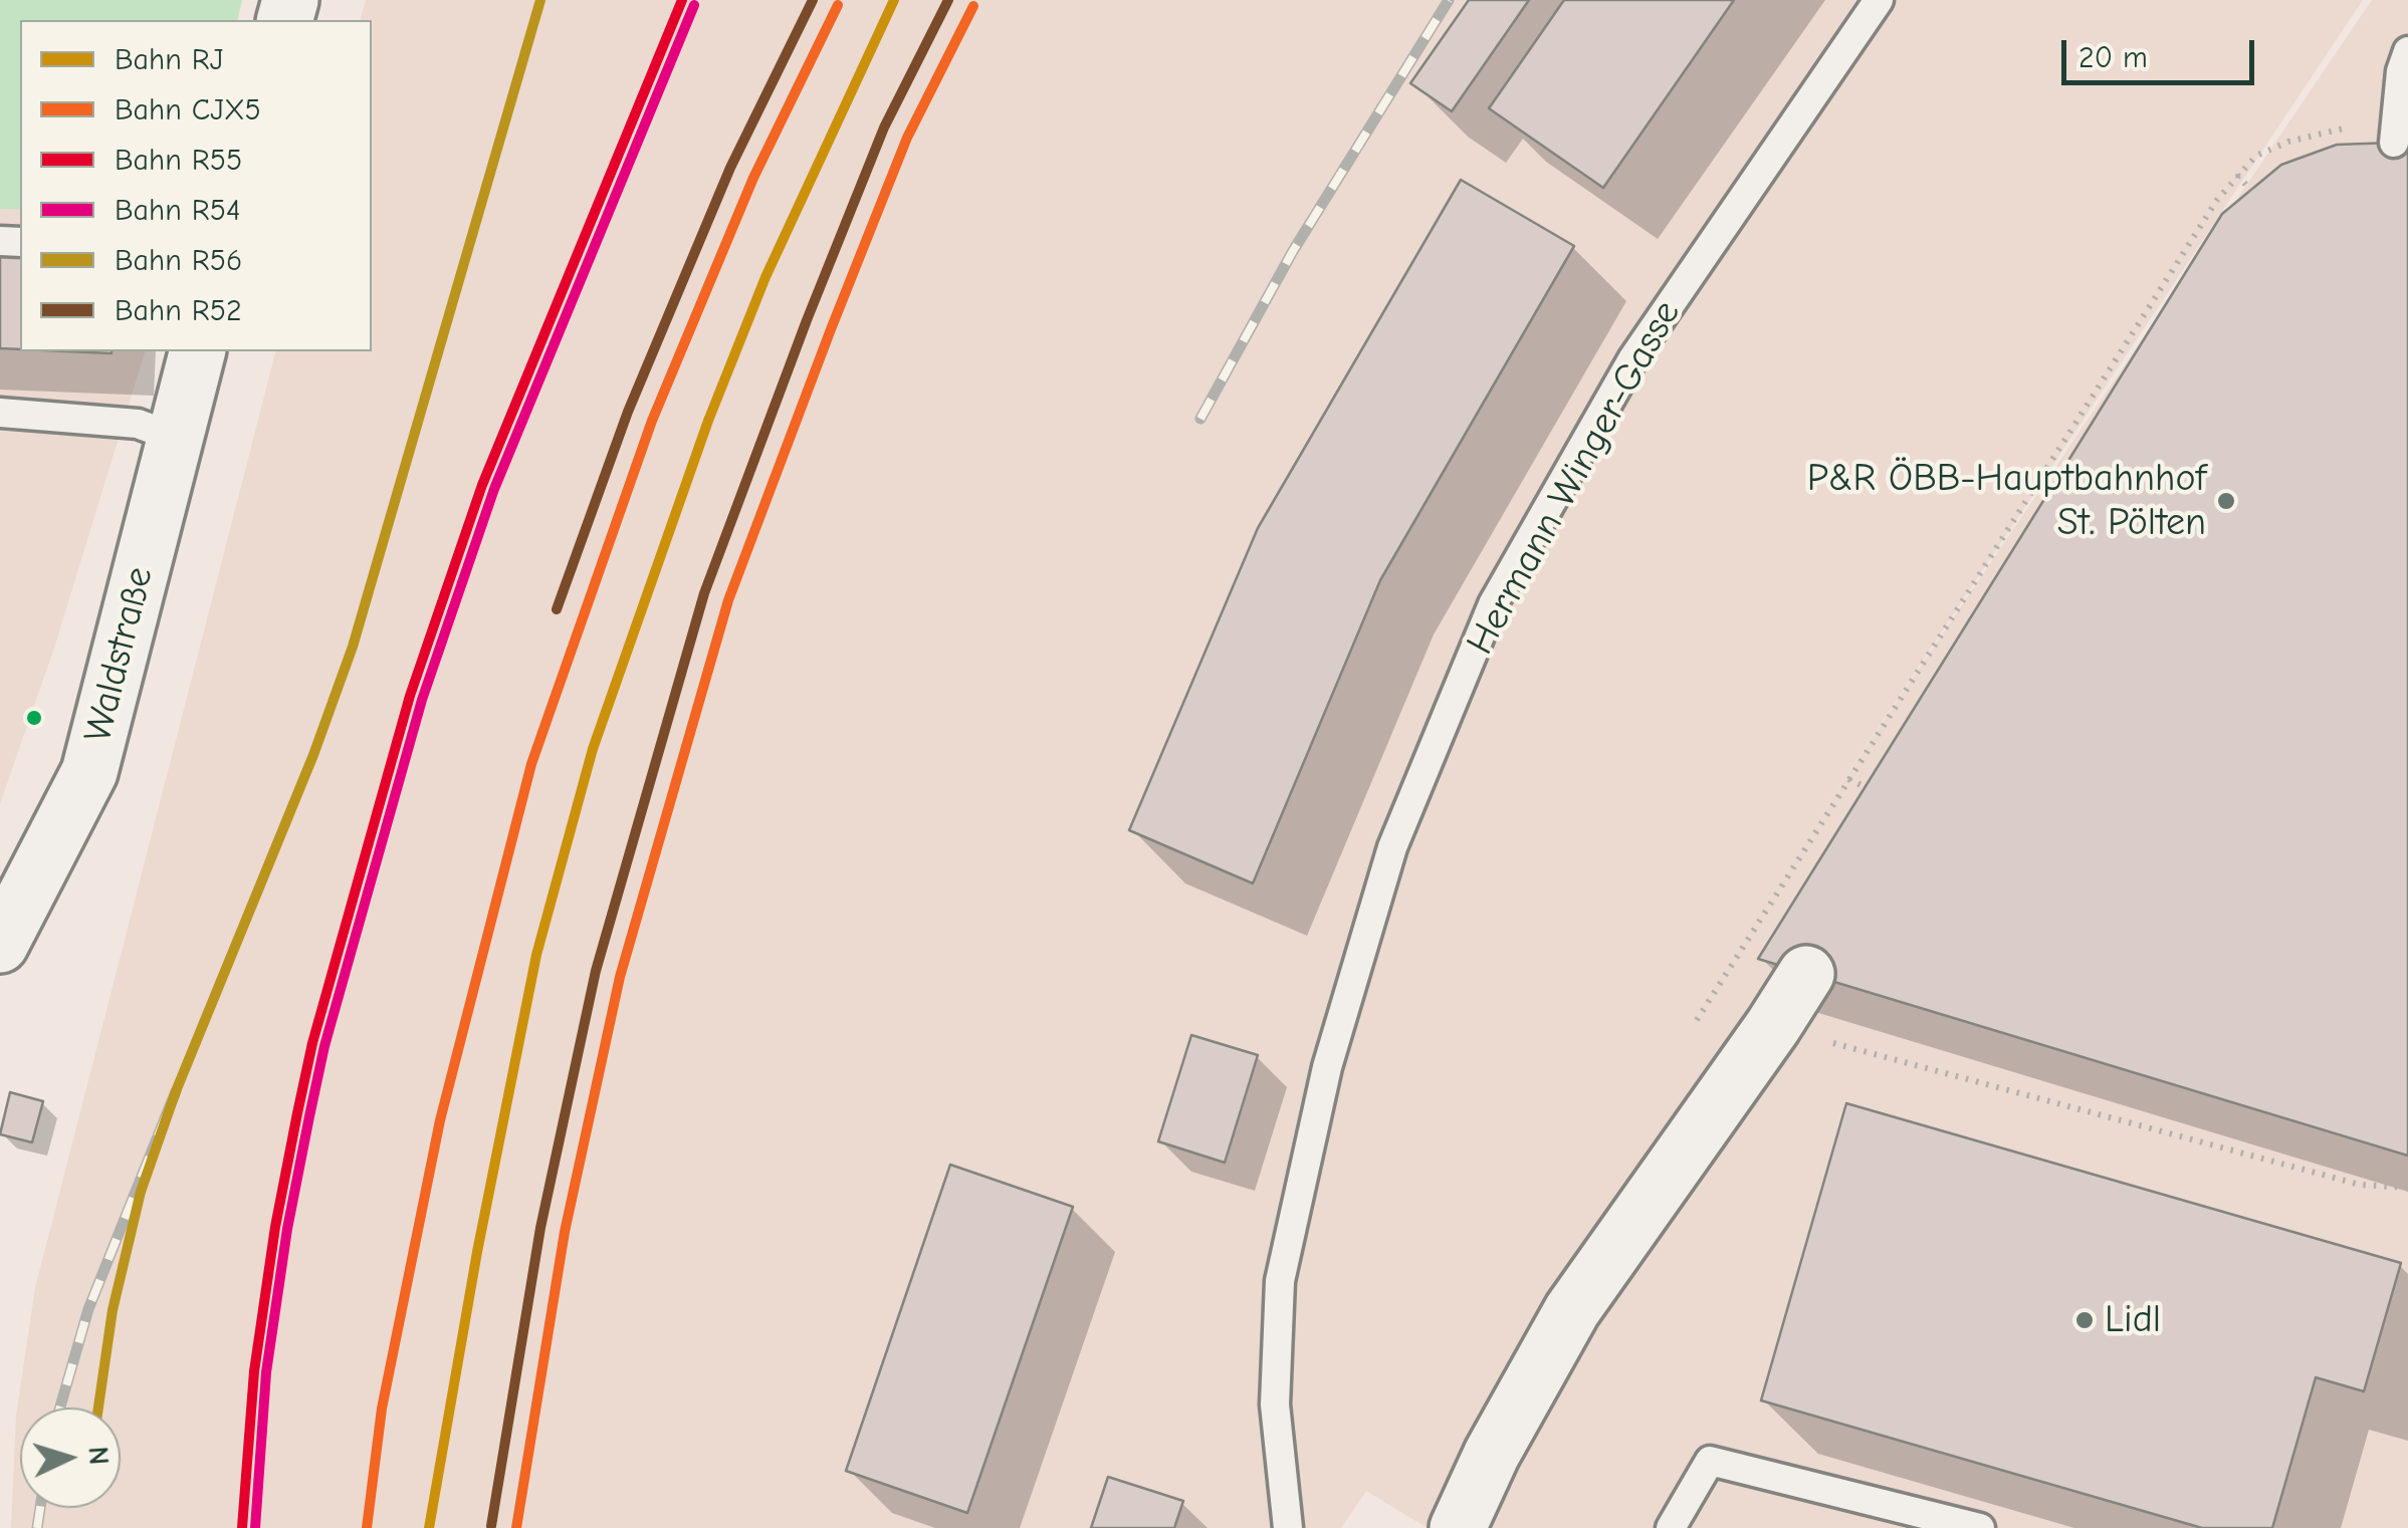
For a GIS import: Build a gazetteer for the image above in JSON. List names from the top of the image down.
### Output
{
  "streets": {
    "street": ["Waldstraße"],
    "lane": ["Hermann Winger-Gasse"]
  },
  "places": ["P&R ÖBB-Hauptbahnhof St. Pölten", "Lidl"],
  "lines": [
    "rail line RJ",
    "rail line R55",
    "rail line R56",
    "rail line R52",
    "rail line CJX5",
    "rail line R54"
  ],
  "legend": [
    "Bahn RJ",
    "Bahn CJX5",
    "Bahn R55",
    "Bahn R54",
    "Bahn R56",
    "Bahn R52"
  ],
  "scale_bar": "20 m",
  "north": "right"
}
